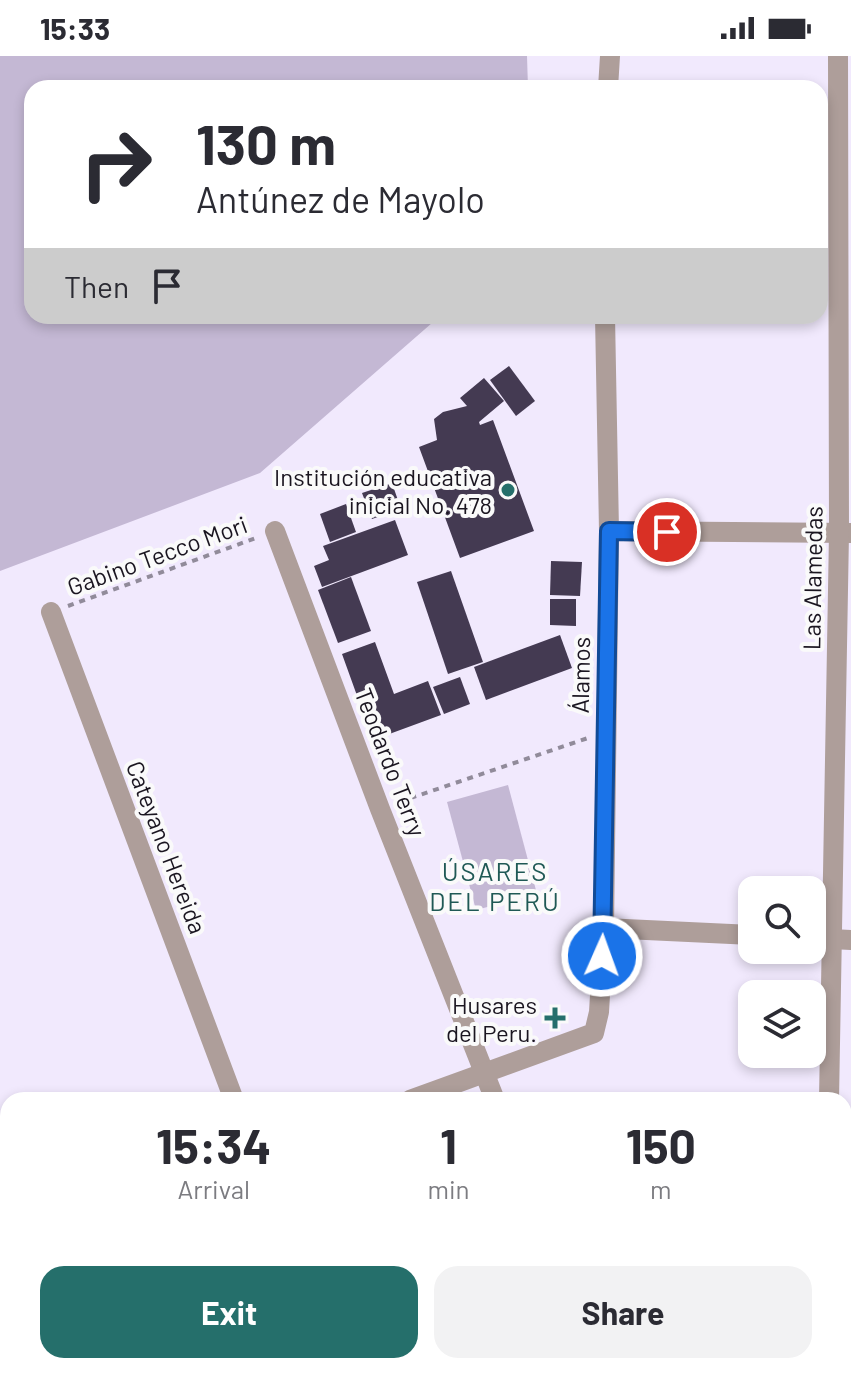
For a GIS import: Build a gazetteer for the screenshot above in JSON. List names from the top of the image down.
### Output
{
  "streets": {
    "street": [
      "Las Alamedas",
      "Álamos",
      "Teodardo Terry",
      "Cateyano Hereida"
    ],
    "path": ["Gabino Tecco Mori"]
  },
  "crossings": [
    ["Gabino Tecco Mori", "Teodardo Terry"],
    ["Gabino Tecco Mori", "Cateyano Hereida"],
    ["Álamos", "Teodardo Terry"]
  ],
  "districts": ["ÚSARES DEL PERÚ"],
  "places": {
    "other": ["Institución educativa inicial No. 478"],
    "health": ["Husares del Peru."]
  },
  "page": {
    "status": "15:33",
    "turn": ["130 m", "Antúnez de Mayolo"],
    "then": "Then",
    "eta": [
      "15:34",
      "Arrival",
      "1",
      "min",
      "150",
      "m"
    ],
    "buttons": ["Exit", "Share"]
  }
}
